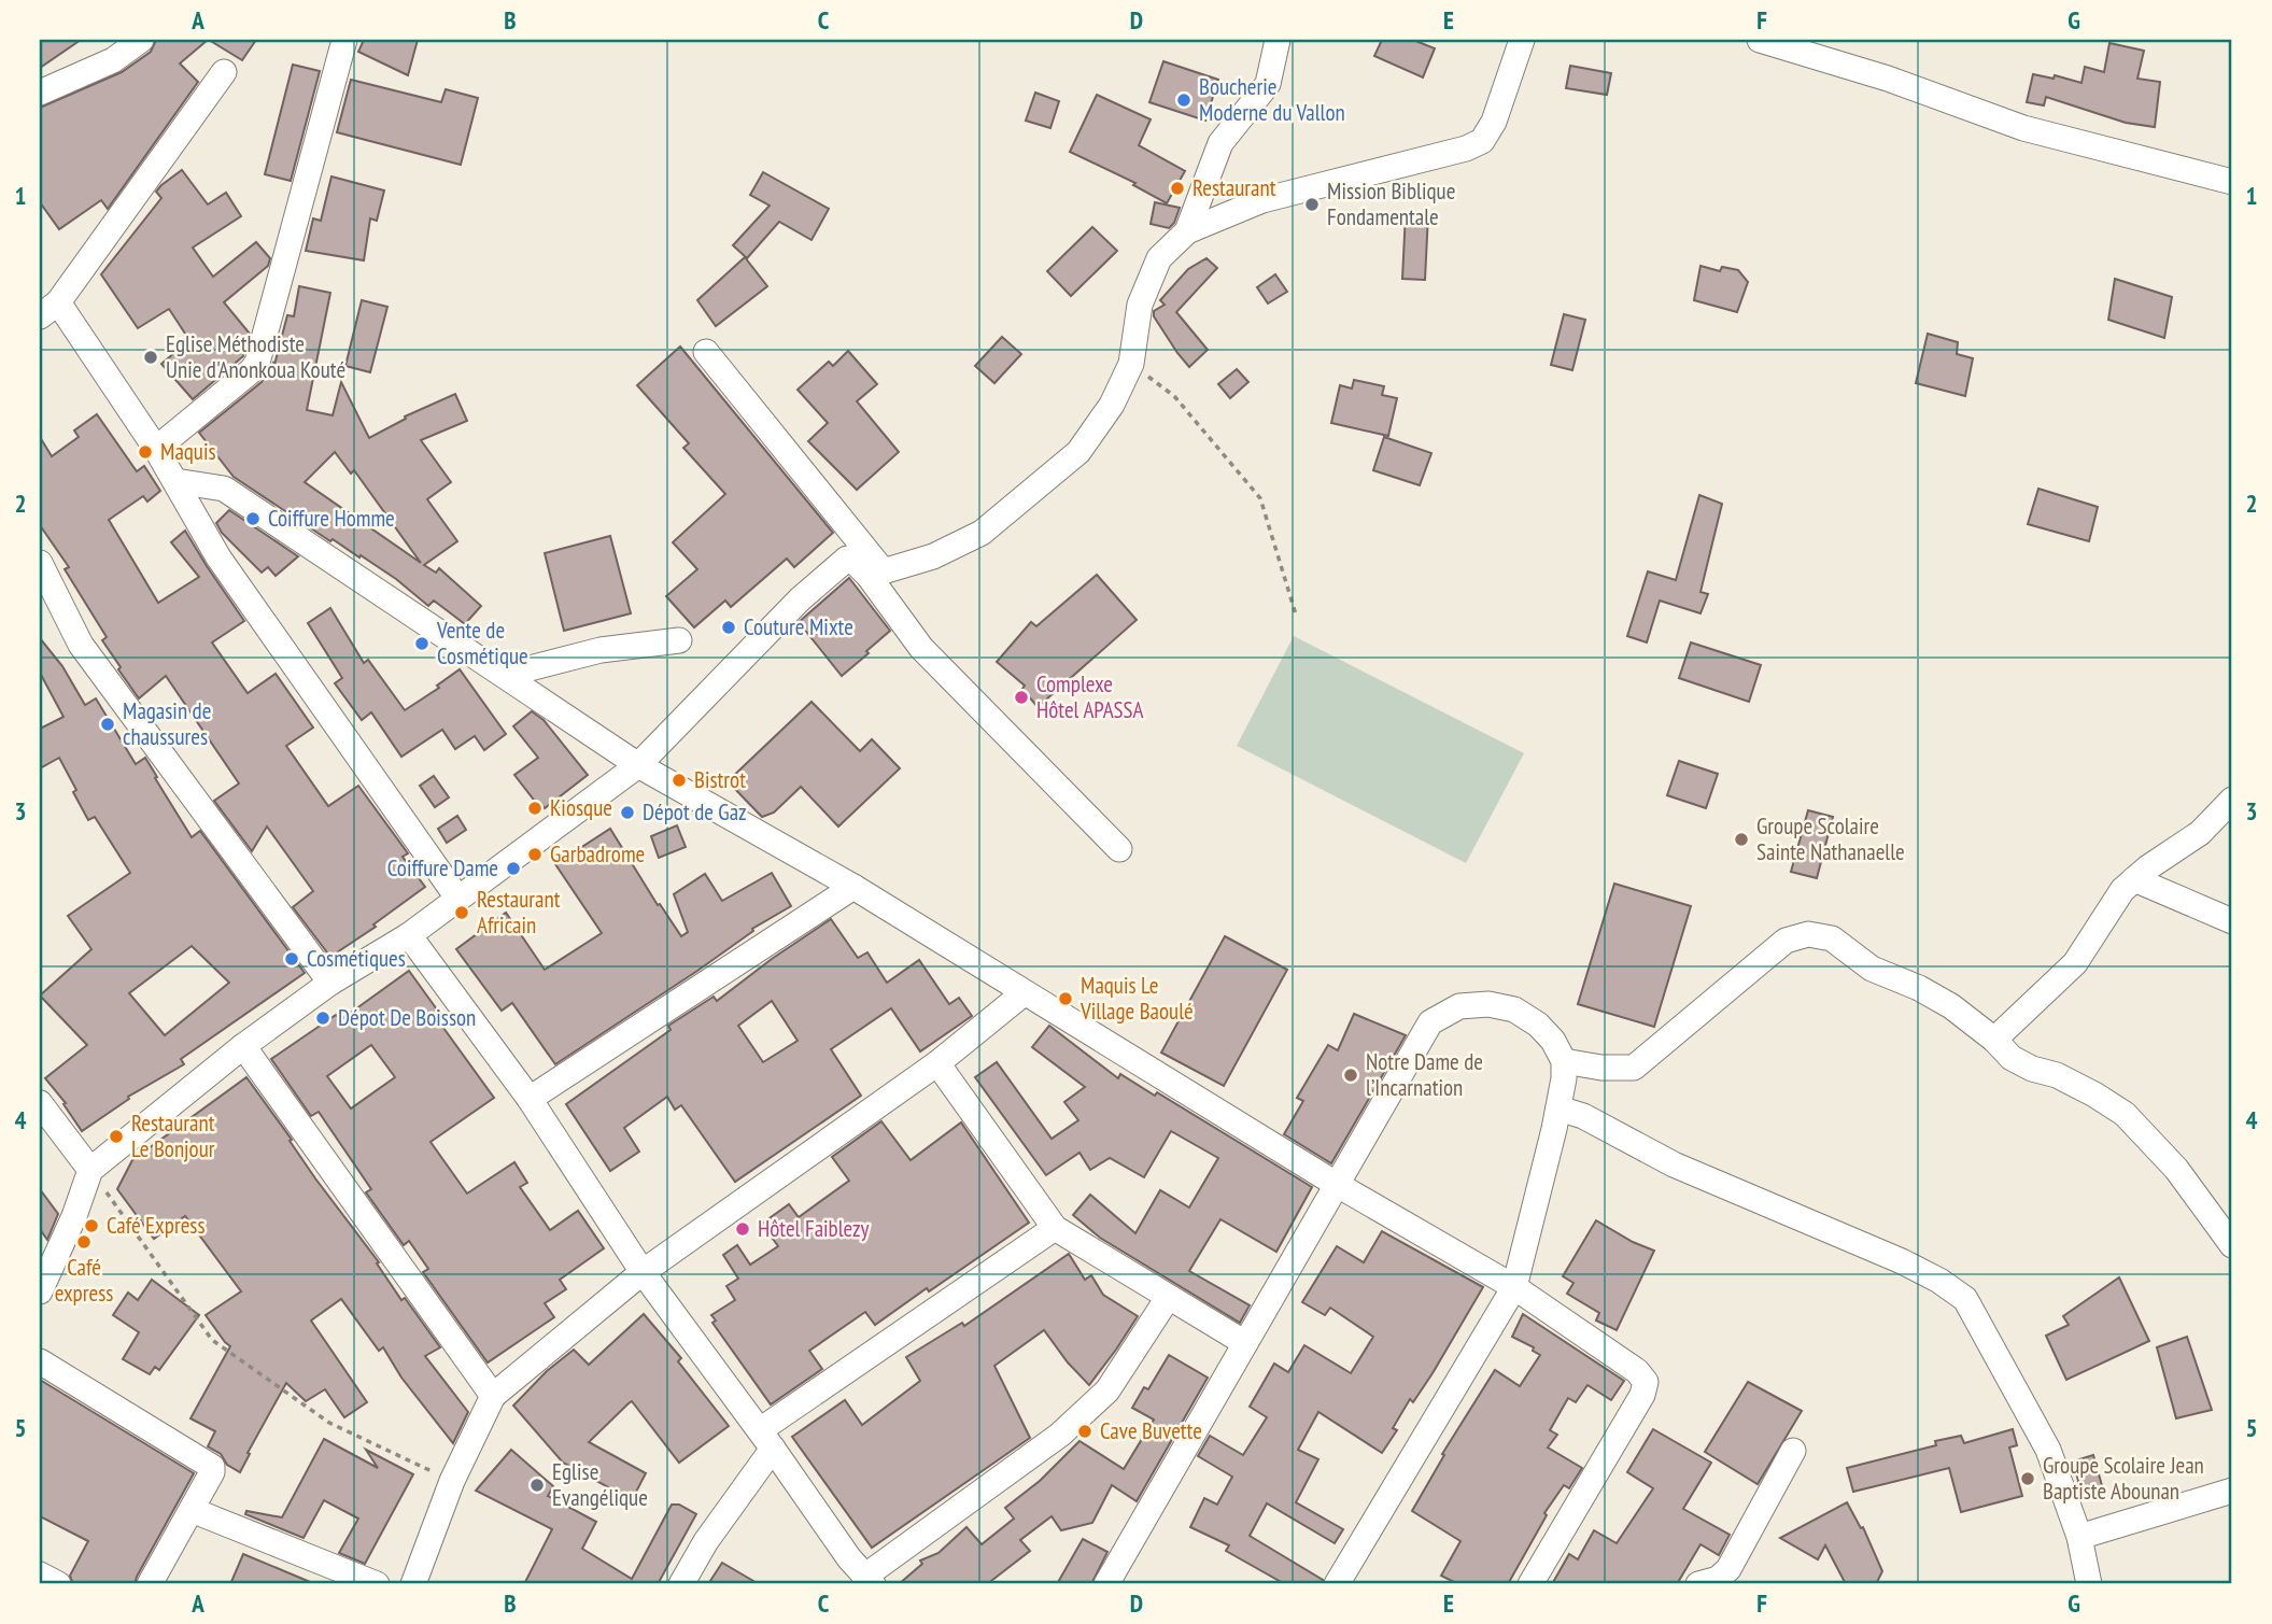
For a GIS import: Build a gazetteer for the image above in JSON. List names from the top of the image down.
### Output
{
  "places": [
    "Boucherie Moderne du Vallon",
    "Restaurant",
    "Mission Biblique Fondamentale",
    "Eglise Méthodiste Unie d'Anonkoua Kouté",
    "Maquis",
    "Coiffure Homme",
    "Couture Mixte",
    "Vente de Cosmétique",
    "Complexe Hôtel APASSA",
    "Magasin de chaussures",
    "Bistrot",
    "Kiosque",
    "Dépot de Gaz",
    "Groupe Scolaire Sainte Nathanaelle",
    "Garbadrome",
    "Coiffure Dame",
    "Restaurant Africain",
    "Cosmétiques",
    "Maquis Le Village Baoulé",
    "Dépot De Boisson",
    "Notre Dame de l’Incarnation",
    "Restaurant Le Bonjour",
    "Café Express",
    "Hôtel Faiblezy",
    "Café express",
    "Cave Buvette",
    "Groupe Scolaire Jean Baptiste Abounan",
    "Eglise Evangélique"
  ],
  "grid": {
    "columns": [
      "A",
      "B",
      "C",
      "D",
      "E",
      "F",
      "G"
    ],
    "rows": [
      "1",
      "2",
      "3",
      "4",
      "5"
    ]
  }
}
